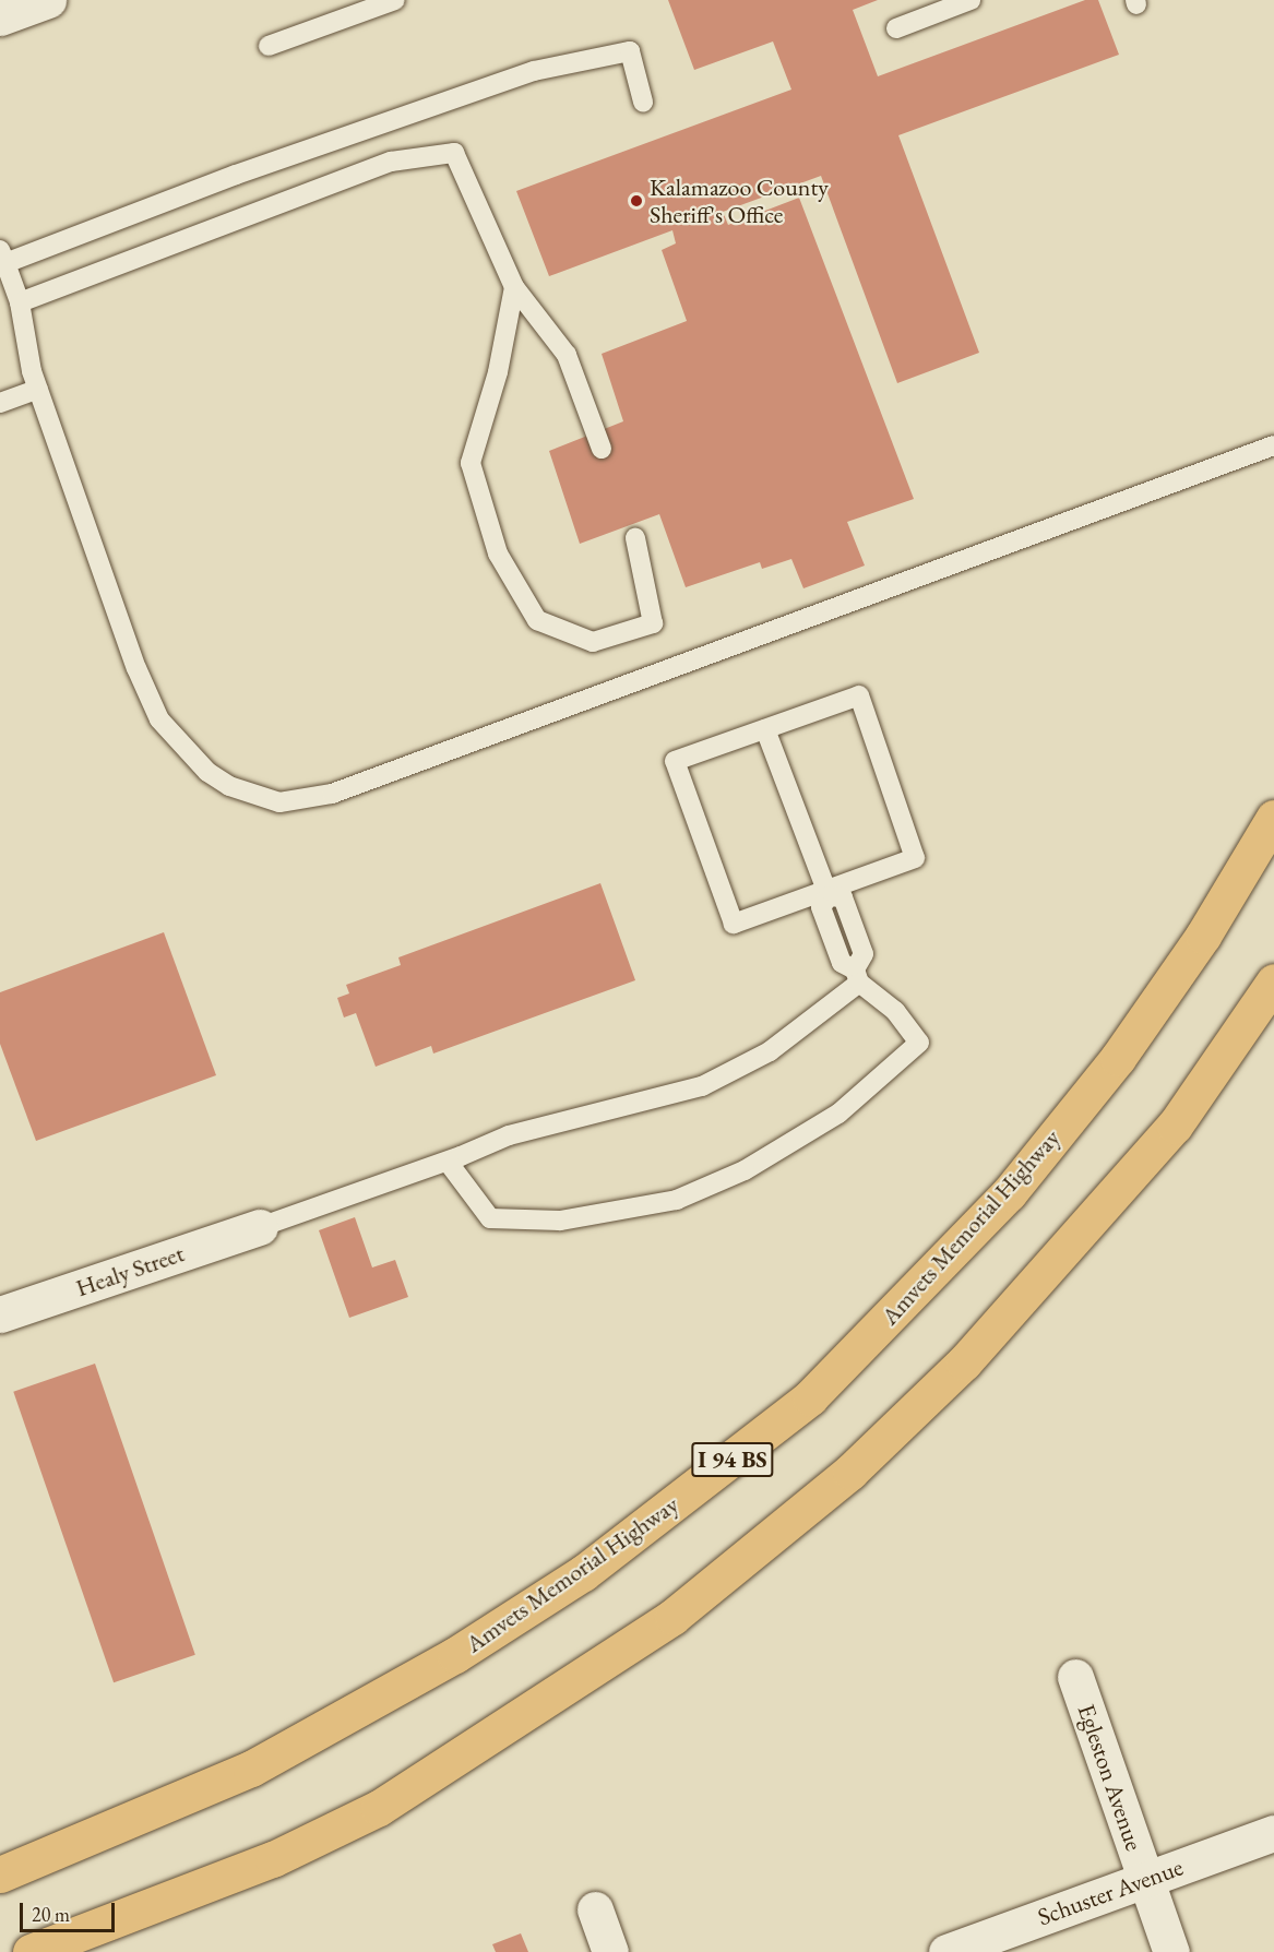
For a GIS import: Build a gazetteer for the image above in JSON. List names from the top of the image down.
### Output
{
  "streets": {
    "highway": ["Amvets Memorial Highway", "I 94 BS"],
    "street": ["Healy Street", "Egleston Avenue", "Schuster Avenue"]
  },
  "crossings": [
    ["Egleston Avenue", "Schuster Avenue"]
  ],
  "places": ["Kalamazoo County Sheriff's Office"],
  "scale_bar": "20 m"
}
